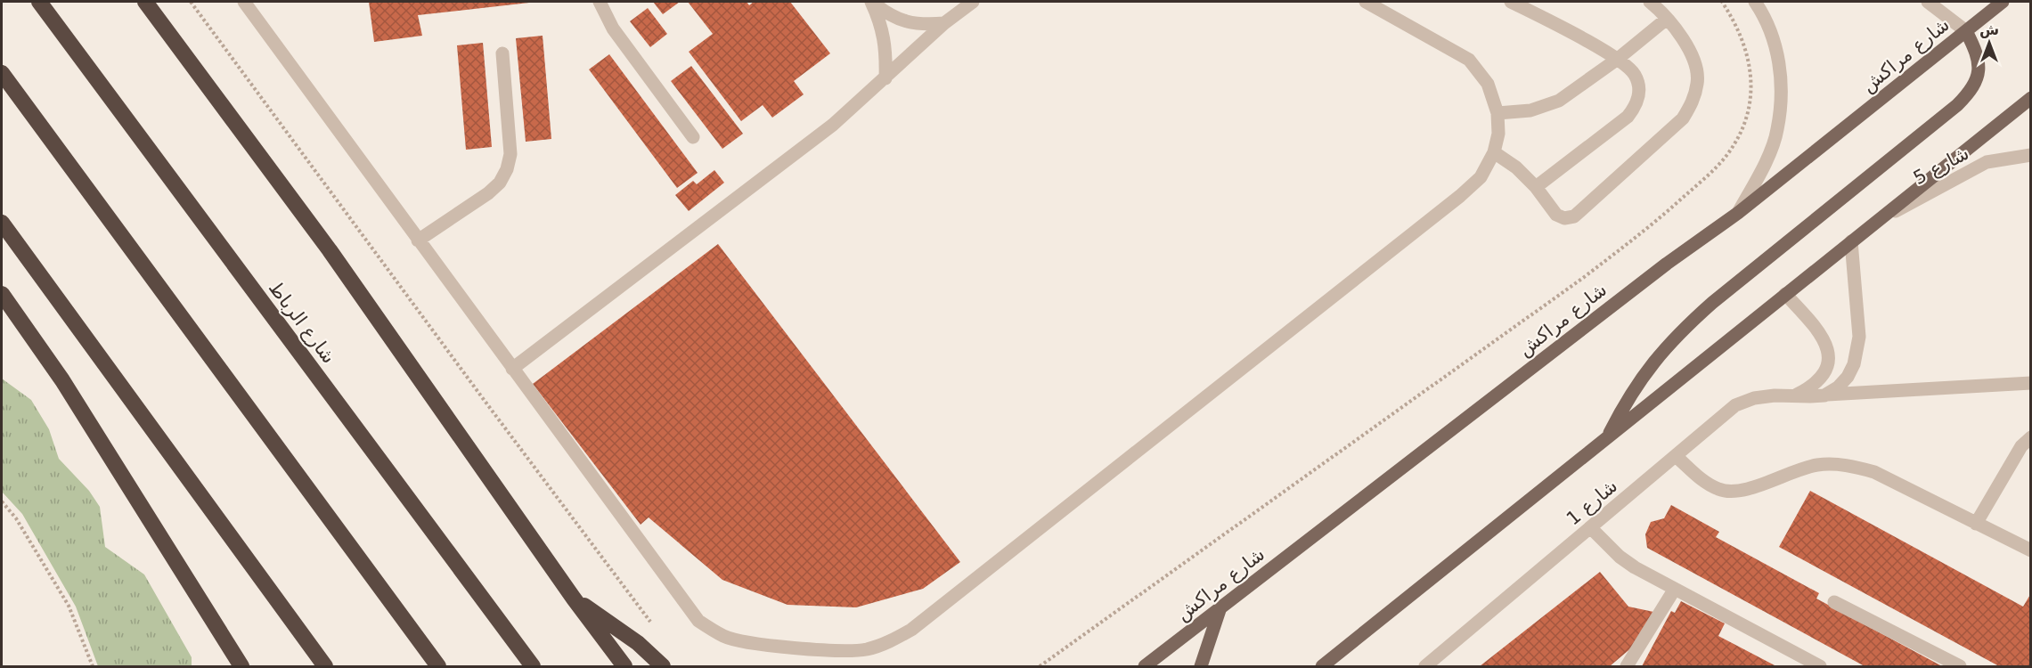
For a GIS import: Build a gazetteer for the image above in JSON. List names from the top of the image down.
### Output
{
  "streets": {
    "highway": ["شارع الرباط"],
    "main road": ["شارع مراكش"],
    "street": ["شارع 5", "شارع 1"]
  },
  "north": "top"
}
